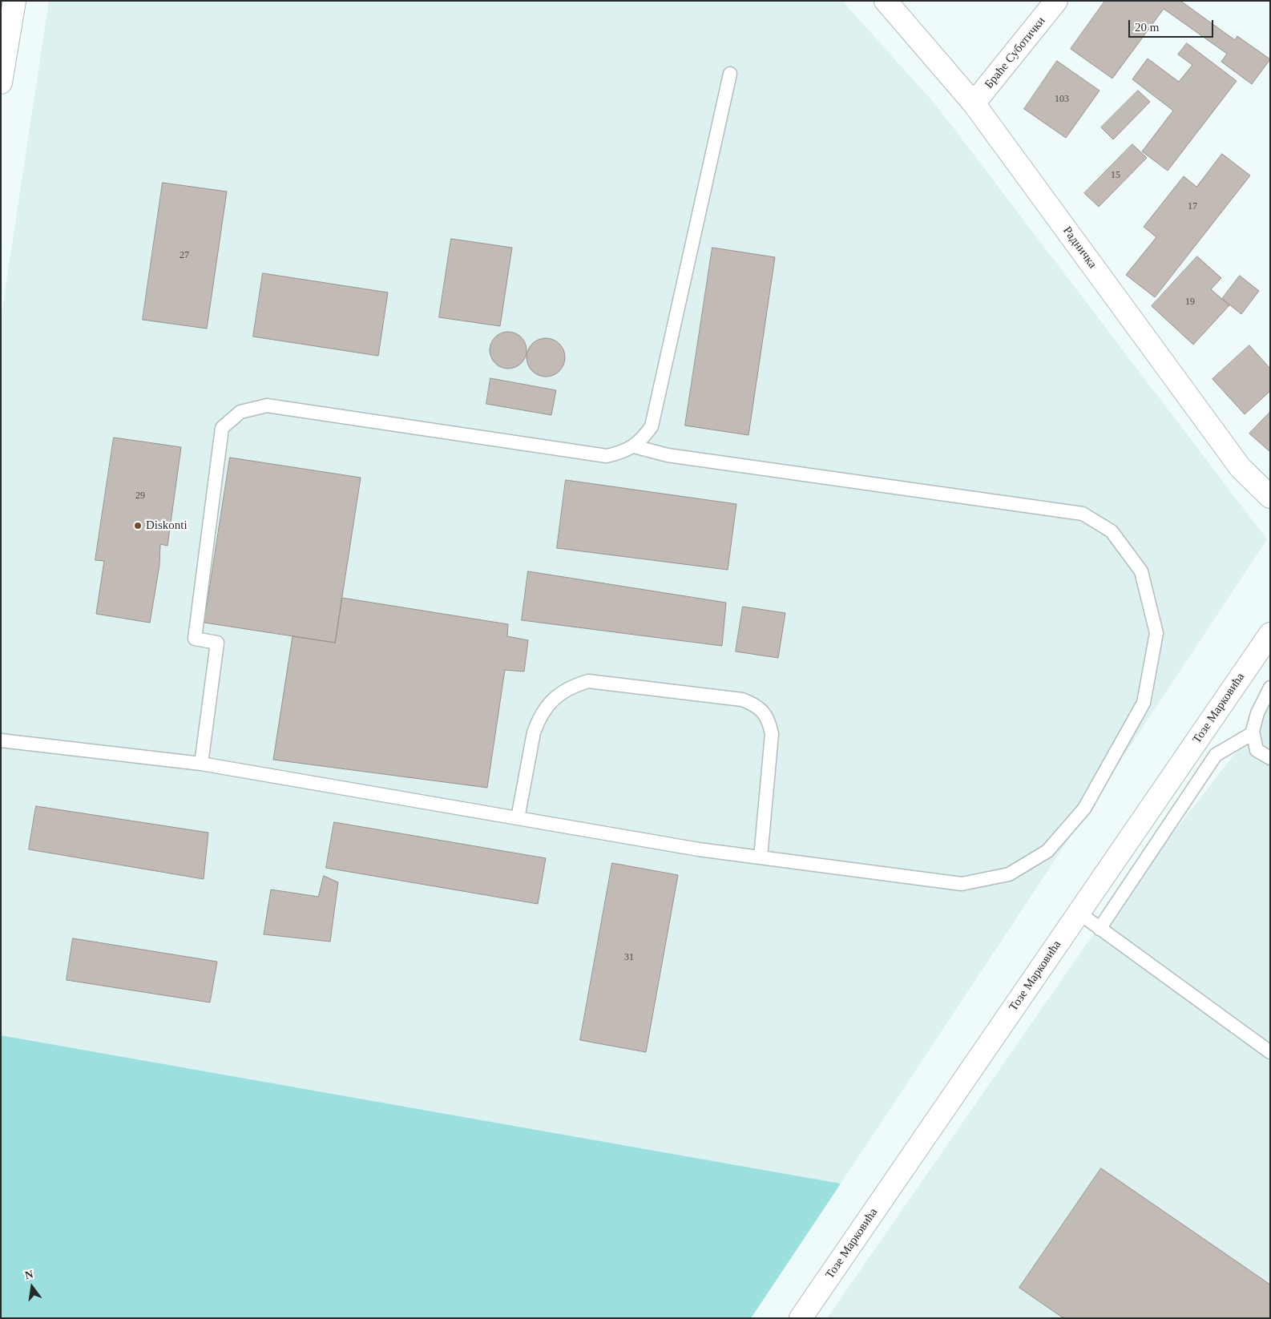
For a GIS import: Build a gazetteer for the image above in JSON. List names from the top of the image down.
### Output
{
  "streets": {
    "street": ["Браће Суботички", "Радничка", "Тозе Марковића"]
  },
  "crossings": [
    ["Браће Суботички", "Радничка"]
  ],
  "places": ["Diskonti"],
  "house_numbers": [
    "103",
    "15",
    "17",
    "27",
    "19",
    "29",
    "31"
  ],
  "scale_bar": "20 m",
  "north": "top"
}
